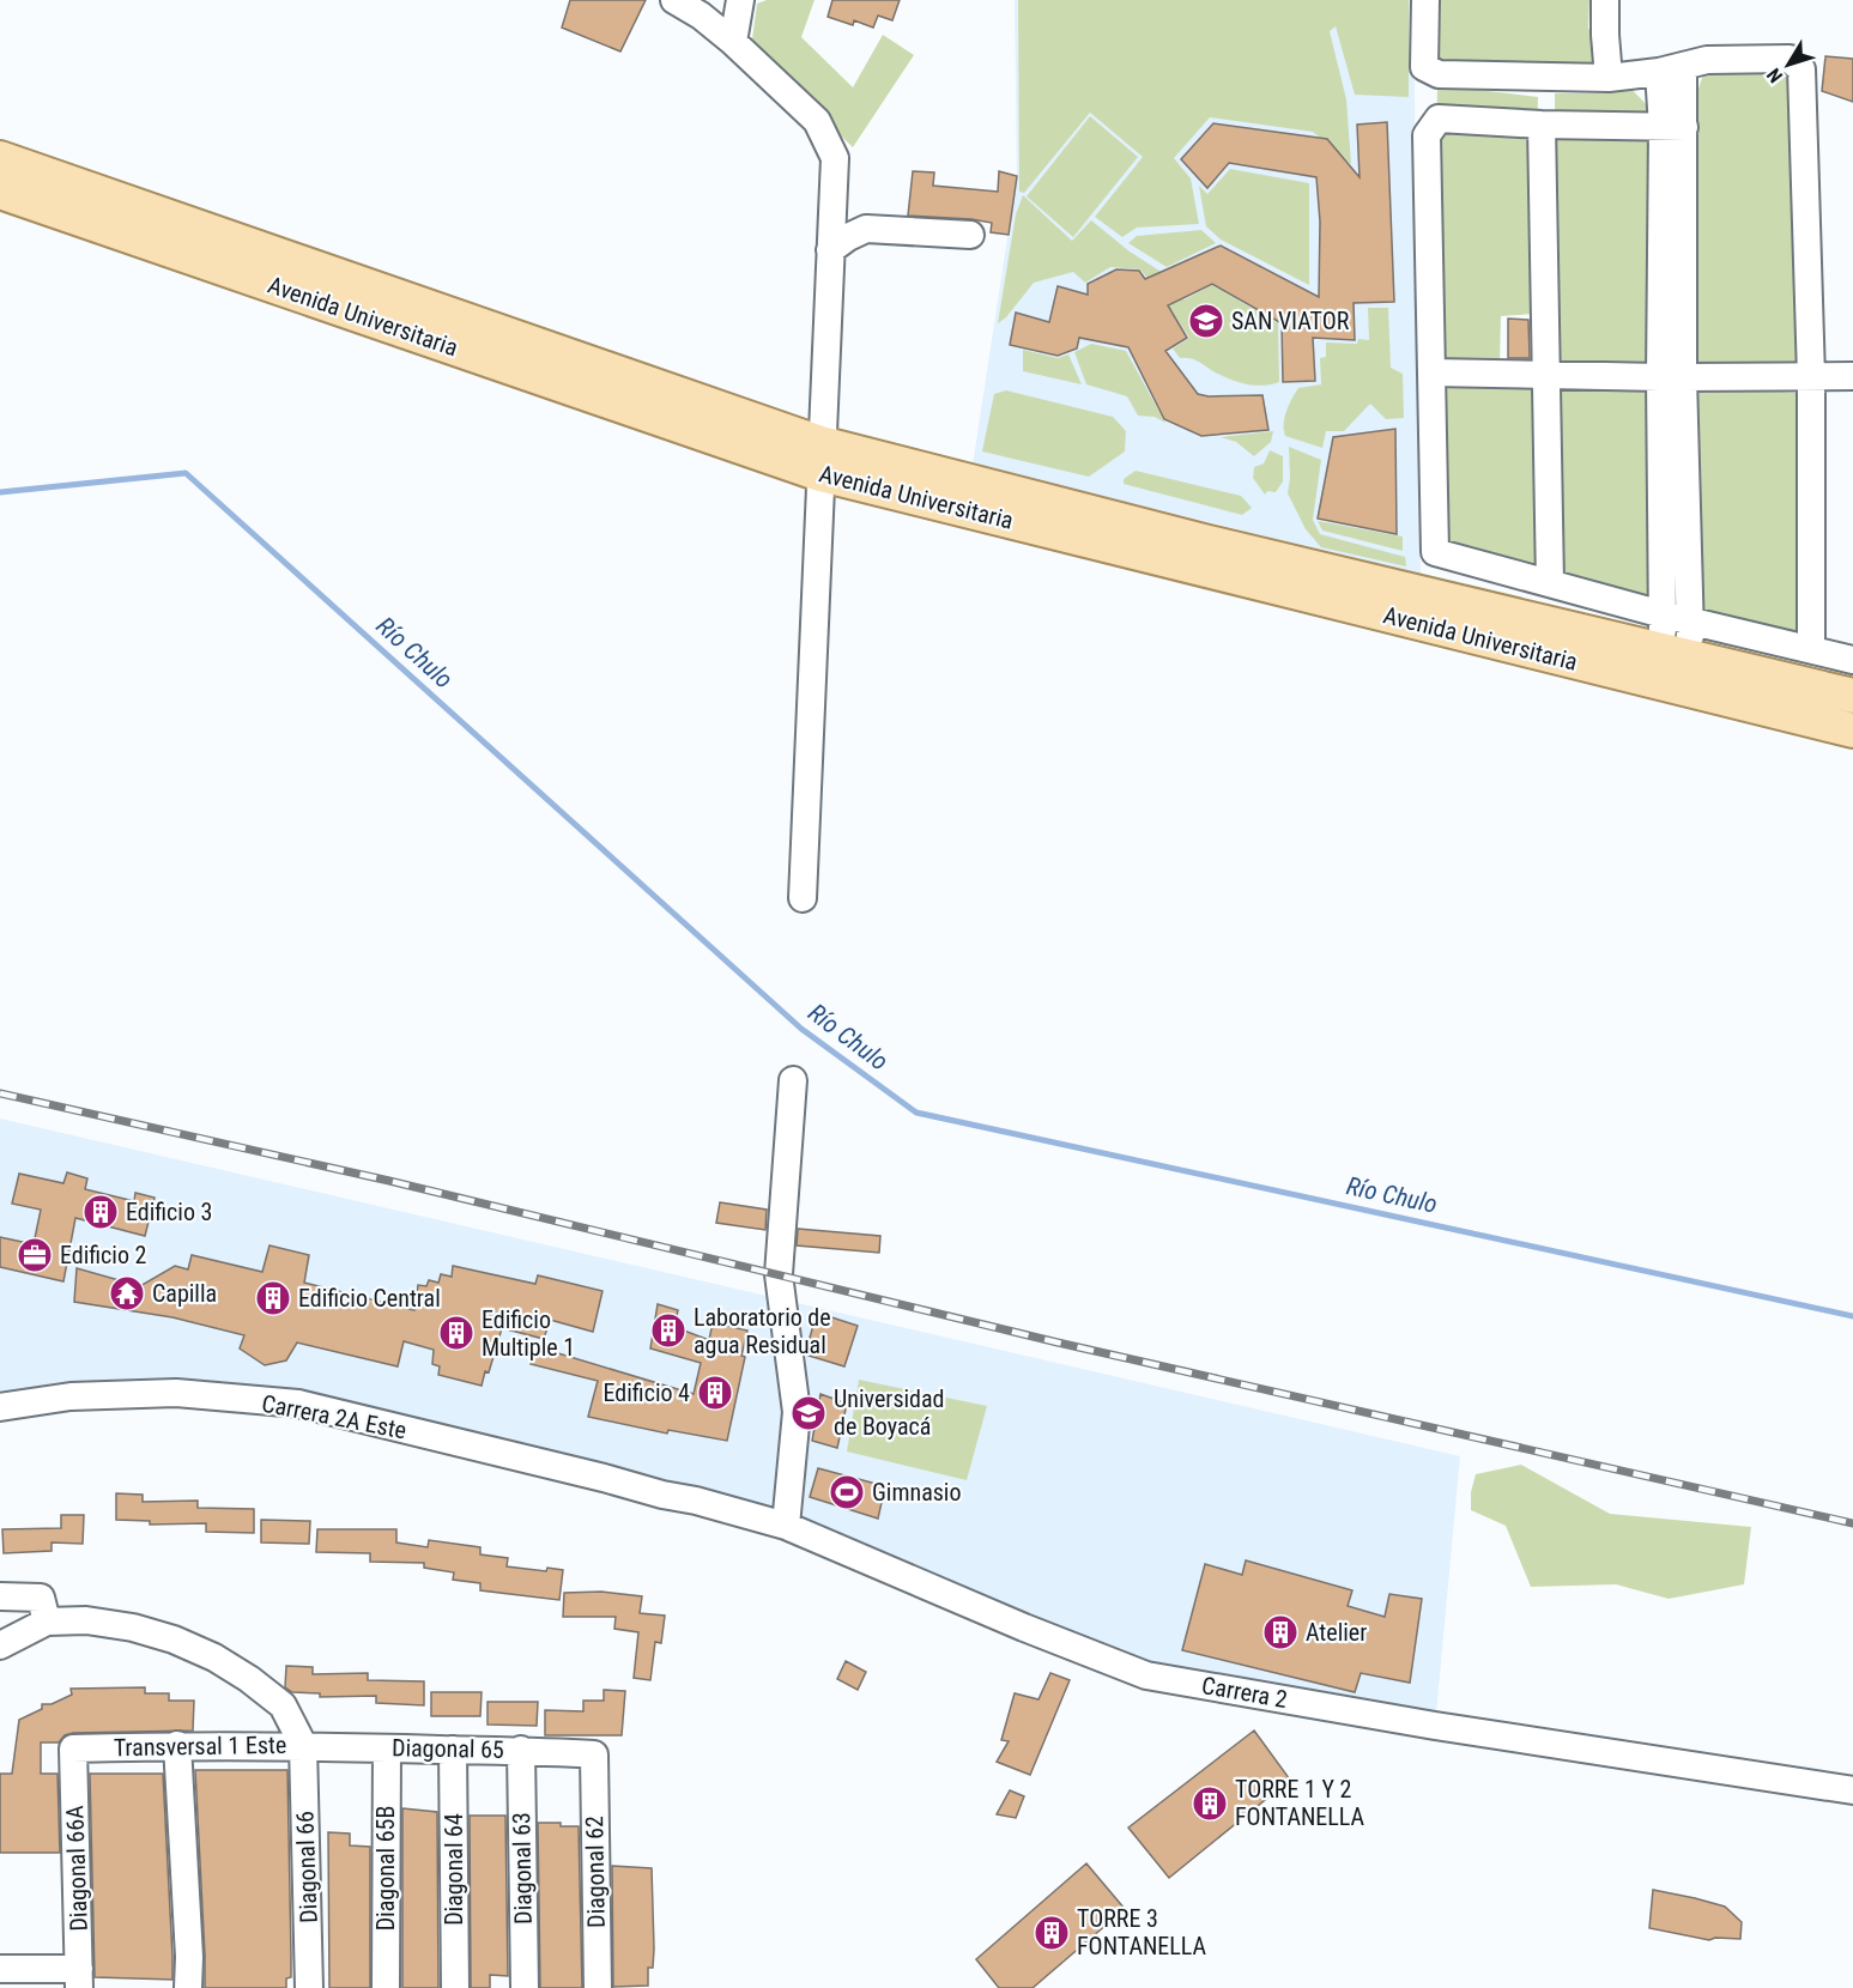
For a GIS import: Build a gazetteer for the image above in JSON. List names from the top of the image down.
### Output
{
  "streets": {
    "main road": ["Avenida Universitaria"],
    "street": [
      "Carrera 2A Este",
      "Carrera 2",
      "Transversal 1 Este",
      "Diagonal 65",
      "Diagonal 66",
      "Diagonal 66A",
      "Diagonal 65B",
      "Diagonal 63",
      "Diagonal 64",
      "Diagonal 62"
    ]
  },
  "crossings": [
    ["Carrera 2A Este", "Carrera 2"],
    ["Transversal 1 Este", "Diagonal 65"],
    ["Transversal 1 Este", "Diagonal 66"],
    ["Transversal 1 Este", "Diagonal 66A"],
    ["Diagonal 65", "Diagonal 66"],
    ["Diagonal 65", "Diagonal 65B"],
    ["Diagonal 65", "Diagonal 63"],
    ["Diagonal 65", "Diagonal 64"],
    ["Diagonal 65", "Diagonal 62"]
  ],
  "water": ["Río Chulo"],
  "places": {
    "school or university": ["SAN VIATOR", "Universidad de Boyacá"],
    "building": [
      "Edificio 3",
      "Edificio Central",
      "Laboratorio de agua Residual",
      "Edificio Multiple 1",
      "Edificio 4",
      "Atelier",
      "TORRE 1 Y 2 FONTANELLA",
      "TORRE 3 FONTANELLA"
    ],
    "office": ["Edificio 2"],
    "temple": ["Capilla"],
    "sports": ["Gimnasio"]
  },
  "north": "bottom left"
}
